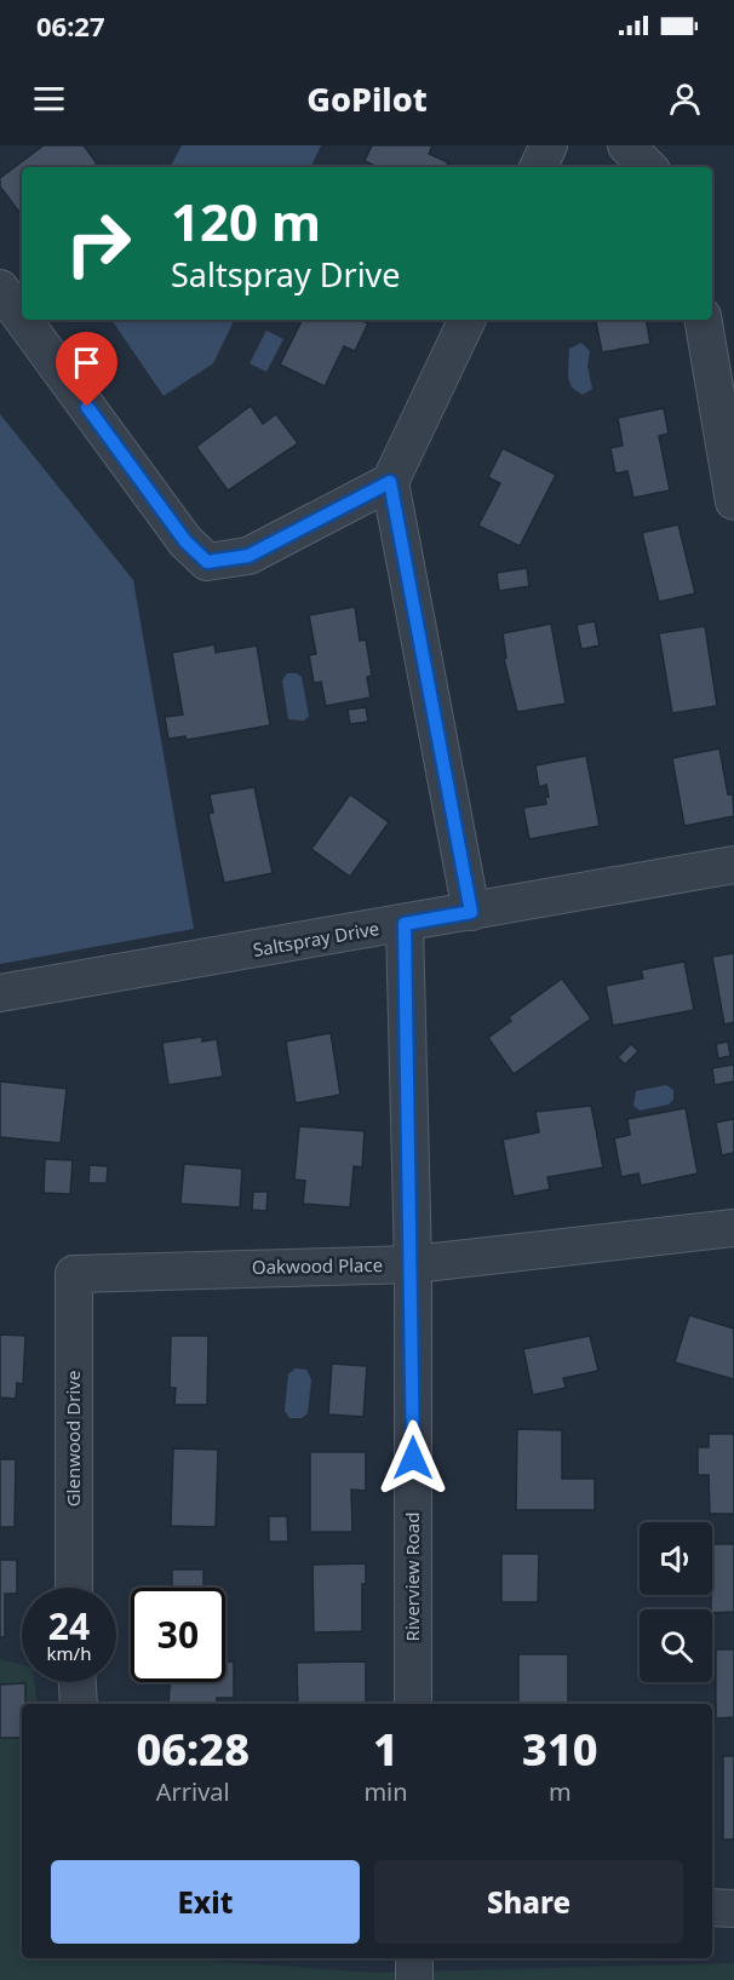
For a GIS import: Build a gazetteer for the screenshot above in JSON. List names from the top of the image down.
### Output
{
  "streets": {
    "street": [
      "Saltspray Drive",
      "Oakwood Place",
      "Glenwood Drive",
      "Riverview Road"
    ]
  },
  "crossings": [
    ["Saltspray Drive", "Riverview Road"],
    ["Oakwood Place", "Glenwood Drive"],
    ["Oakwood Place", "Riverview Road"]
  ],
  "page": {
    "status": "06:27",
    "header": "GoPilot",
    "turn": ["120 m", "Saltspray Drive"],
    "speed": "24 km/h",
    "limit": "30",
    "eta": [
      "06:28",
      "Arrival",
      "1",
      "min",
      "310",
      "m"
    ],
    "buttons": ["Exit", "Share"]
  }
}
